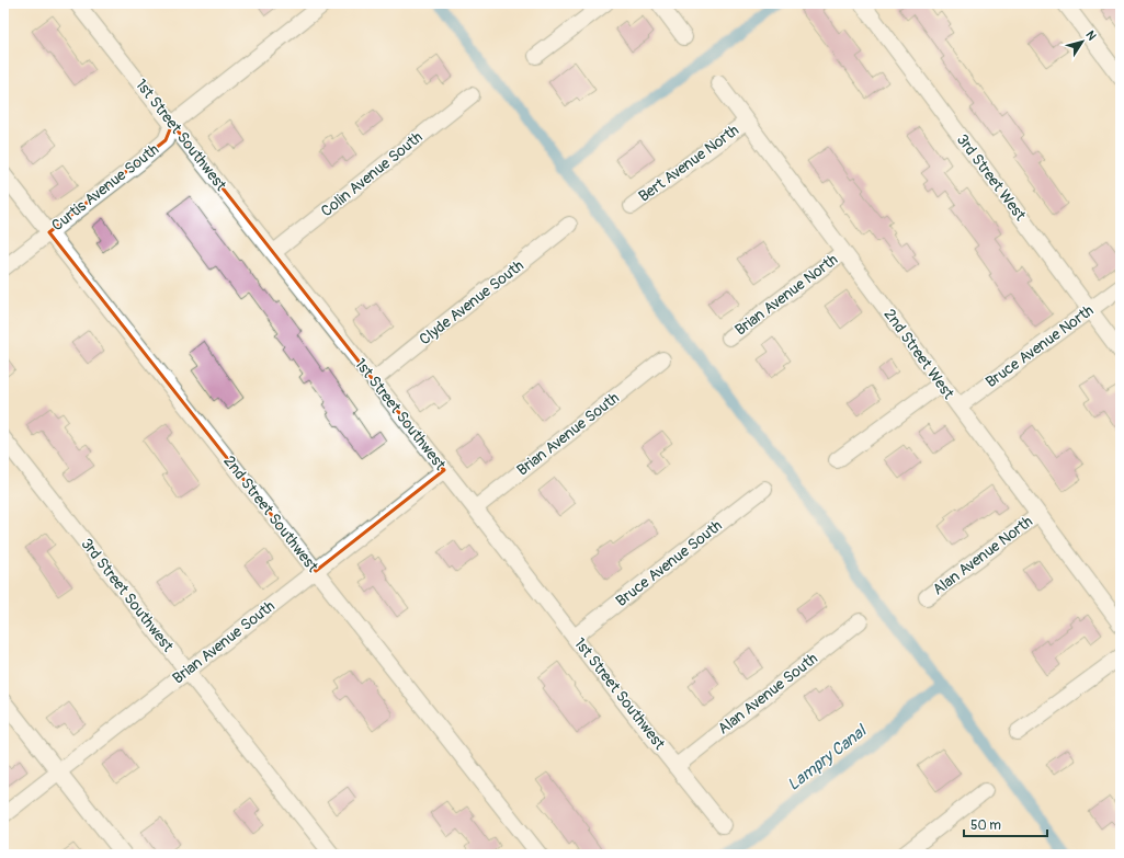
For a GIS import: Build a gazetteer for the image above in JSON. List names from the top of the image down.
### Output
{
  "streets": {
    "street": [
      "1st Street Southwest",
      "Bert Avenue North",
      "Colin Avenue South",
      "3rd Street West",
      "Curtis Avenue South",
      "Brian Avenue North",
      "Clyde Avenue South",
      "Bruce Avenue North",
      "2nd Street West",
      "Brian Avenue South",
      "2nd Street Southwest",
      "Alan Avenue North",
      "Bruce Avenue South",
      "3rd Street Southwest",
      "Alan Avenue South"
    ]
  },
  "crossings": [
    ["1st Street Southwest", "Colin Avenue South"],
    ["1st Street Southwest", "Curtis Avenue South"],
    ["1st Street Southwest", "Clyde Avenue South"],
    ["1st Street Southwest", "Brian Avenue South"],
    ["1st Street Southwest", "Bruce Avenue South"],
    ["1st Street Southwest", "Alan Avenue South"],
    ["Bert Avenue North", "2nd Street West"],
    ["3rd Street West", "Bruce Avenue North"],
    ["Curtis Avenue South", "2nd Street Southwest"],
    ["Brian Avenue North", "2nd Street West"],
    ["Bruce Avenue North", "2nd Street West"],
    ["2nd Street West", "Alan Avenue North"],
    ["Brian Avenue South", "2nd Street Southwest"],
    ["Brian Avenue South", "3rd Street Southwest"]
  ],
  "water": ["Lampry Canal"],
  "scale_bar": "50 m",
  "north": "top right"
}
